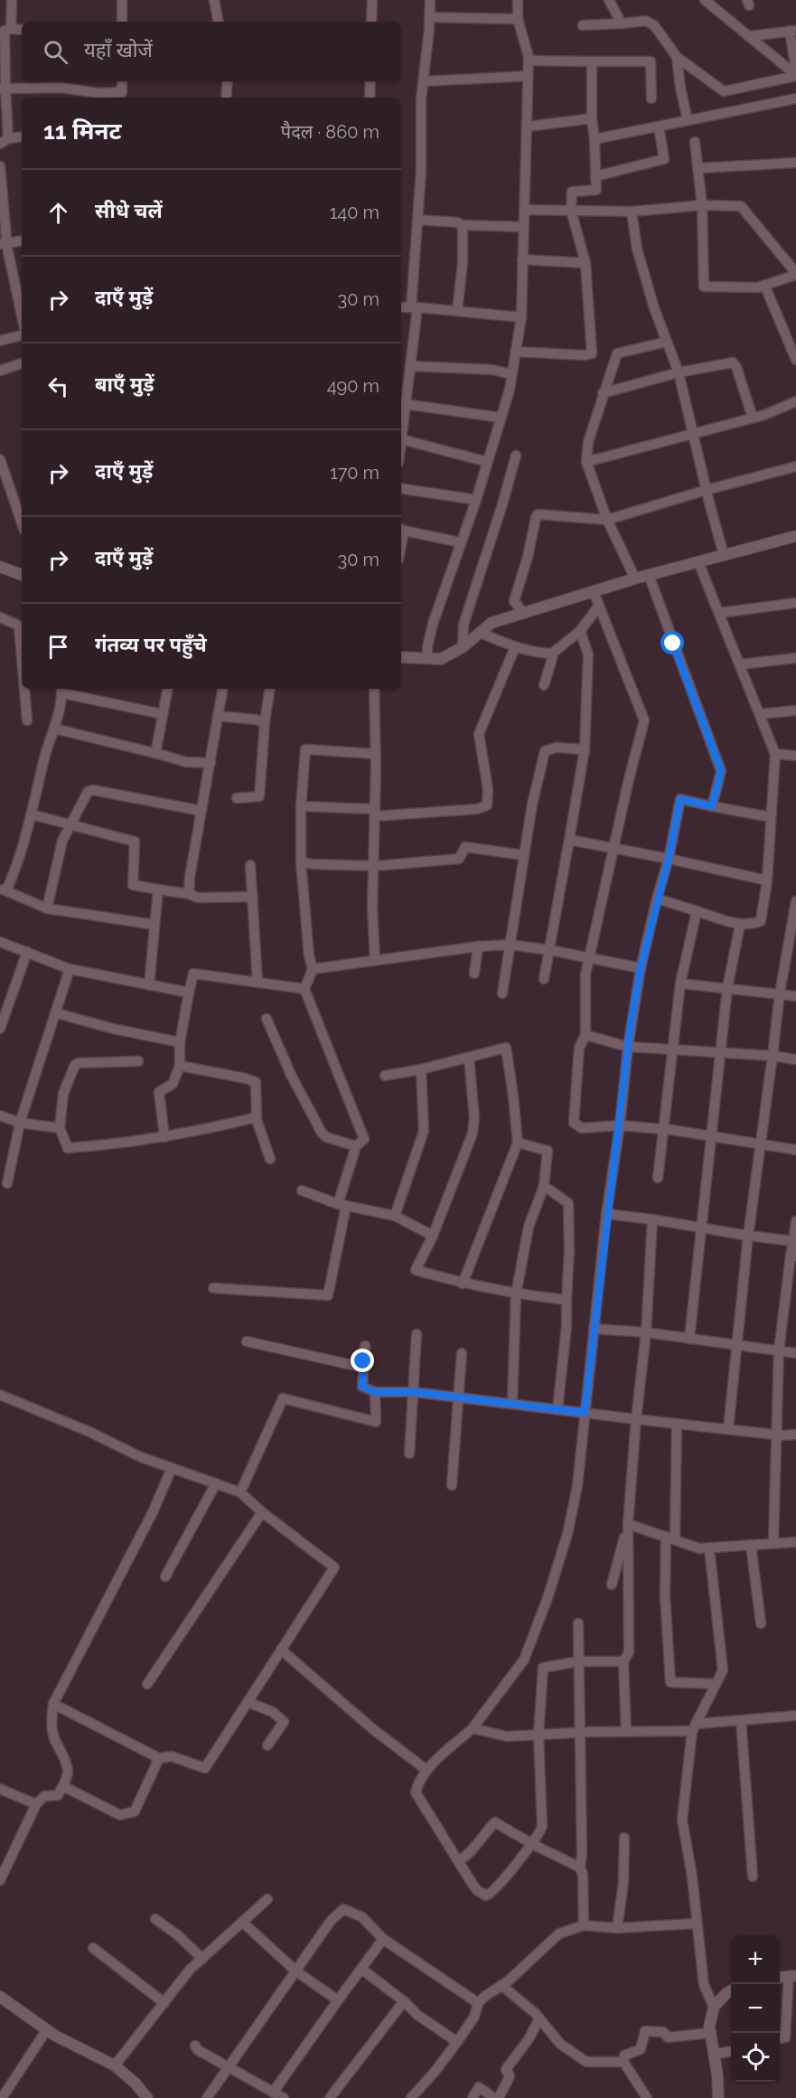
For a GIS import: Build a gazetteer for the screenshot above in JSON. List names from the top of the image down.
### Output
{
  "page": {
    "search": "यहाँ खोजें",
    "heading": ["11 मिनट", "पैदल · 860 m"],
    "list": [
      ["सीधे चलें", "140 m"],
      ["दाएँ मुड़ें", "30 m"],
      ["बाएँ मुड़ें", "490 m"],
      ["दाएँ मुड़ें", "170 m"],
      ["दाएँ मुड़ें", "30 m"],
      "गंतव्य पर पहुँचे"
    ],
    "map_buttons": ["+", "−"]
  }
}
